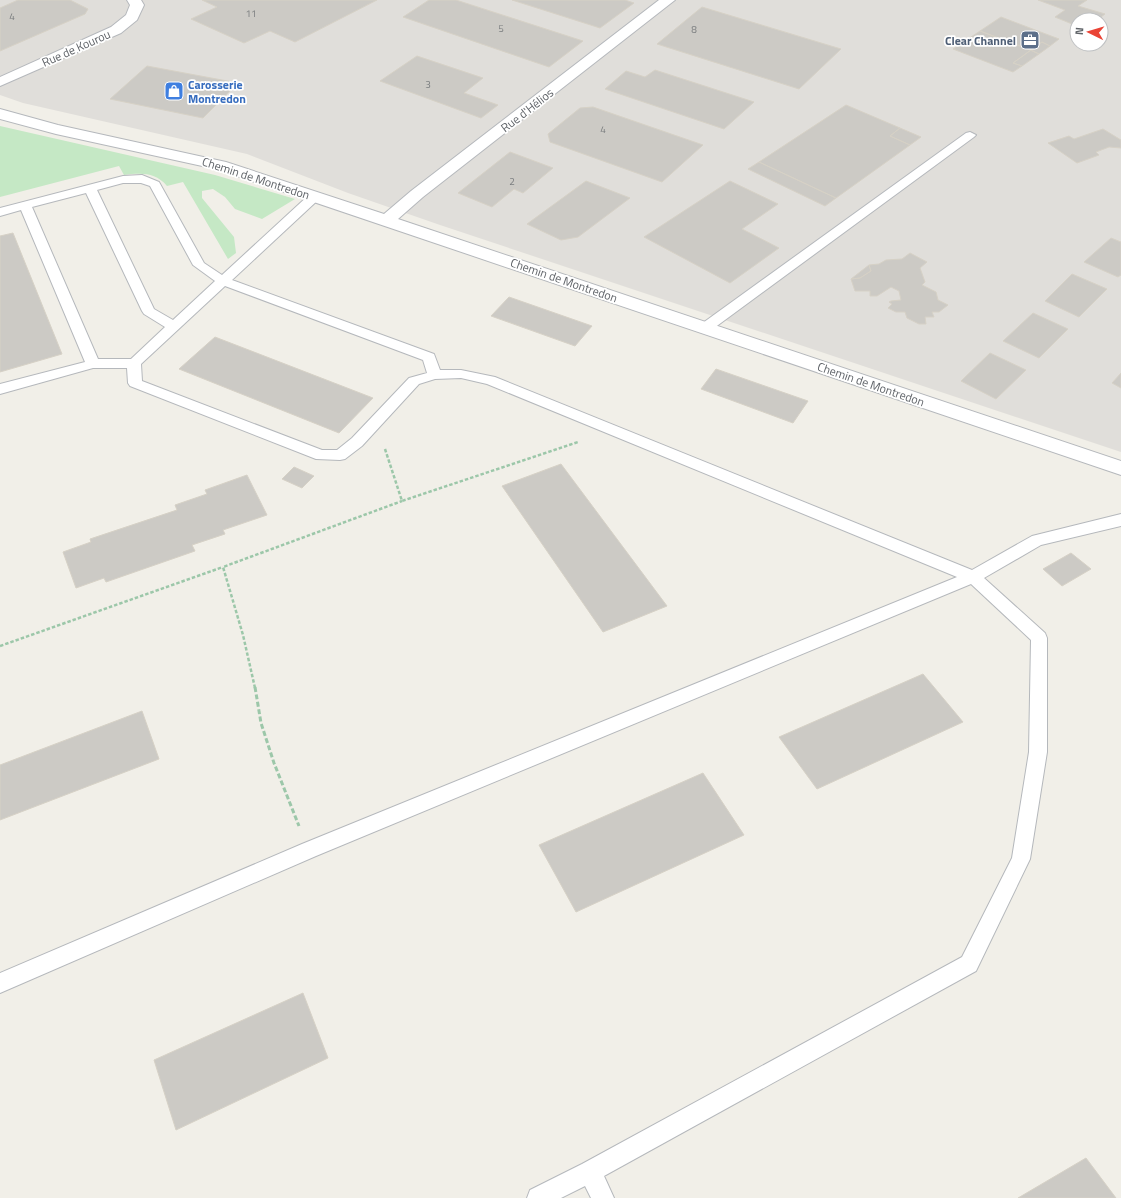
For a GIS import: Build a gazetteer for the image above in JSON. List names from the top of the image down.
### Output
{
  "streets": {
    "street": ["Rue de Kourou", "Rue d'Hélios", "Chemin de Montredon"]
  },
  "crossings": [
    ["Rue d'Hélios", "Chemin de Montredon"]
  ],
  "places": {
    "office": ["Clear Channel"],
    "shop": ["Carosserie Montredon"]
  },
  "house_numbers": [
    "11",
    "4",
    "5",
    "8",
    "3",
    "4",
    "2"
  ],
  "north": "left"
}
